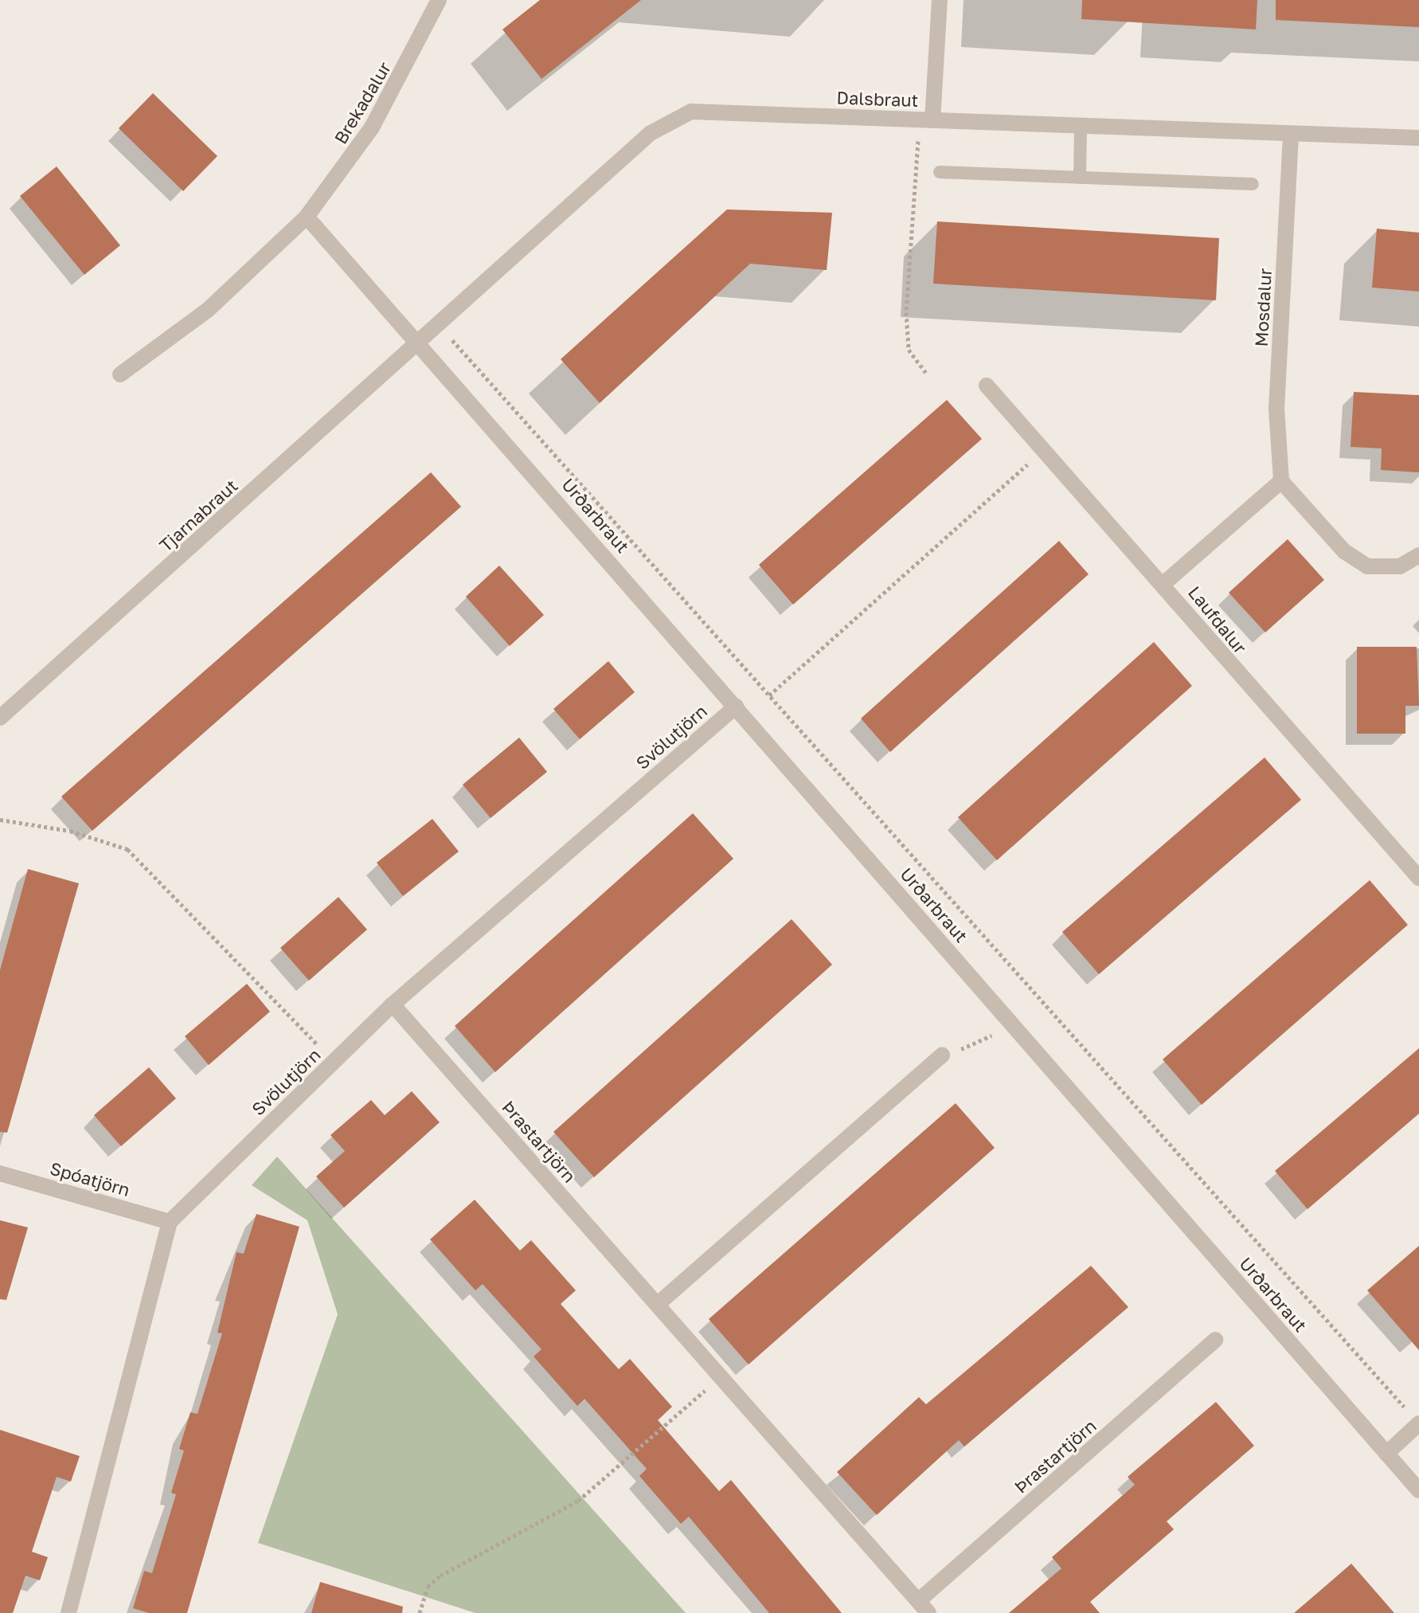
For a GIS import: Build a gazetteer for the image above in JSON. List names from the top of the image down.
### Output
{
  "streets": {
    "street": [
      "Dalsbraut",
      "Brekadalur",
      "Mosdalur",
      "Tjarnabraut",
      "Urðarbraut",
      "Laufdalur",
      "Svölutjörn",
      "Þrastartjörn",
      "Spóatjörn"
    ]
  },
  "crossings": [
    ["Dalsbraut", "Mosdalur"],
    ["Dalsbraut", "Tjarnabraut"],
    ["Dalsbraut", "Urðarbraut"],
    ["Tjarnabraut", "Urðarbraut"],
    ["Urðarbraut", "Svölutjörn"],
    ["Svölutjörn", "Þrastartjörn"],
    ["Svölutjörn", "Spóatjörn"]
  ]
}
